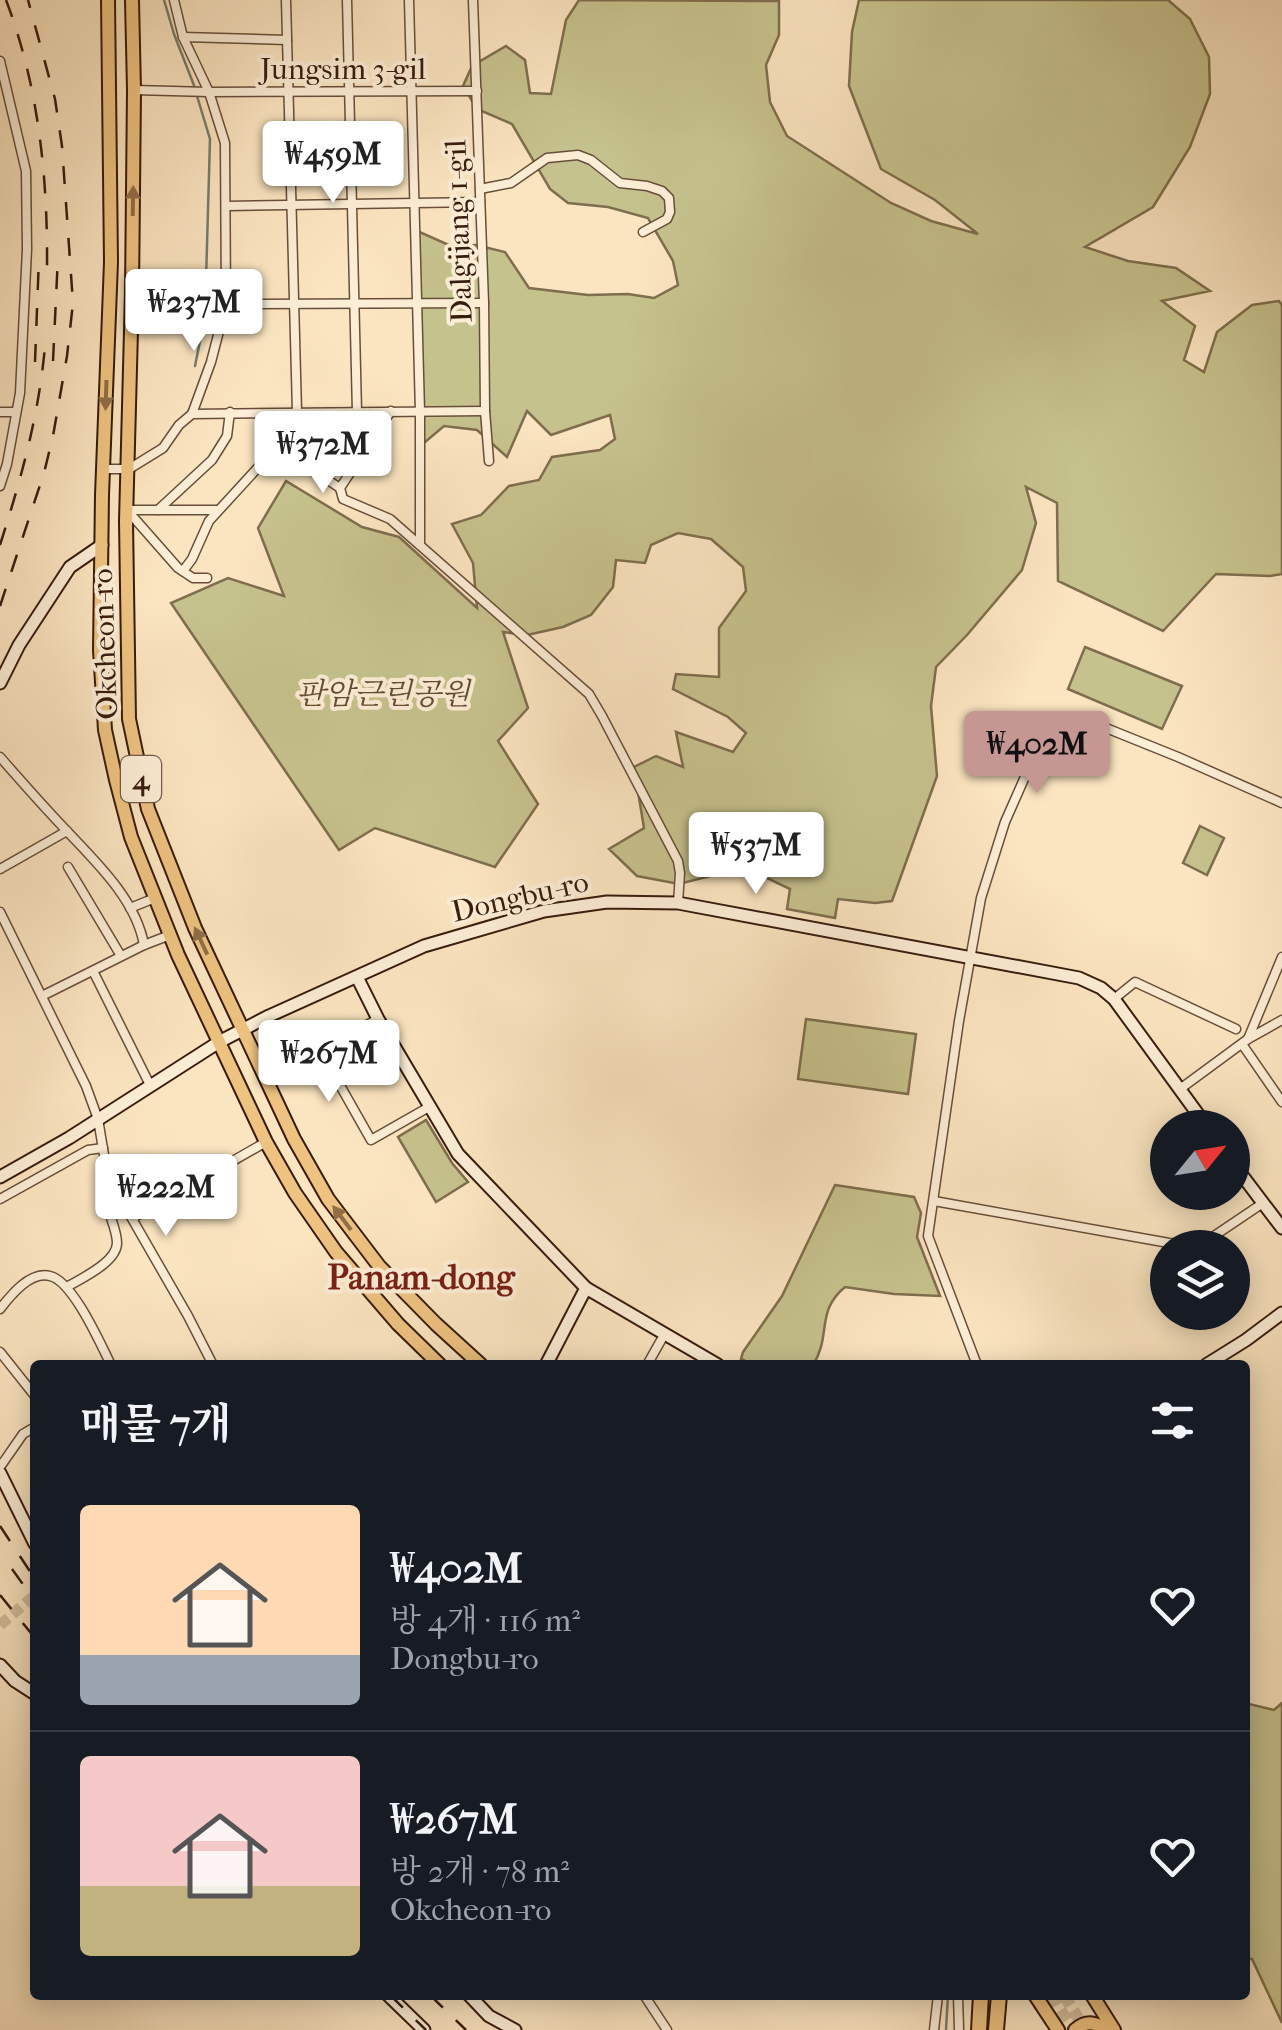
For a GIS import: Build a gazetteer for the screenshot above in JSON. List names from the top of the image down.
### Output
{
  "streets": {
    "main road": ["Okcheon-ro", "4", "Dongbu-ro"],
    "street": ["Jungsim 3-gil", "Dalgijang 1-gil"]
  },
  "crossings": [
    ["Jungsim 3-gil", "Dalgijang 1-gil"],
    ["Jungsim 3-gil", "Okcheon-ro"],
    ["Okcheon-ro", "Dongbu-ro"]
  ],
  "districts": ["Panam-dong"],
  "parks": ["판암근린공원"],
  "north": "top right",
  "page": {
    "price": [
      "₩459M",
      "₩237M",
      "₩372M",
      "₩402M",
      "₩537M",
      "₩267M",
      "₩222M"
    ],
    "heading": "매물 7개",
    "list": [
      {
        "name": "₩402M",
        "note": "방 4개 · 116 m² · Dongbu-ro"
      },
      {
        "name": "₩267M",
        "note": "방 2개 · 78 m² · Okcheon-ro"
      }
    ]
  }
}
